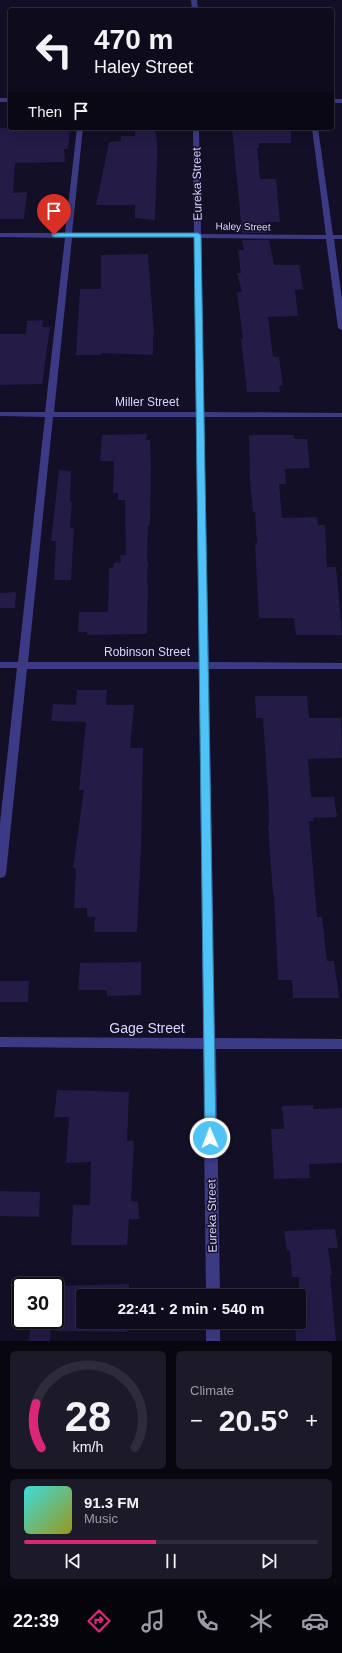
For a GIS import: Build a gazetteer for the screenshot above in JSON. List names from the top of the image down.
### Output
{
  "streets": {
    "street": [
      "Eureka Street",
      "Haley Street",
      "Miller Street",
      "Robinson Street",
      "Gage Street"
    ]
  },
  "crossings": [
    ["Eureka Street", "Haley Street"],
    ["Eureka Street", "Miller Street"],
    ["Eureka Street", "Robinson Street"],
    ["Eureka Street", "Gage Street"]
  ],
  "page": {
    "turn": ["470 m", "Haley Street"],
    "then": "Then",
    "limit": "30",
    "trip": "22:41 · 2 min · 540 m",
    "tile": "Climate",
    "heat": ["−", "20.5°", "+"],
    "song": ["91.3 FM", "Music"],
    "tabs": "22:39",
    "gauge": ["28", "km/h"]
  }
}
